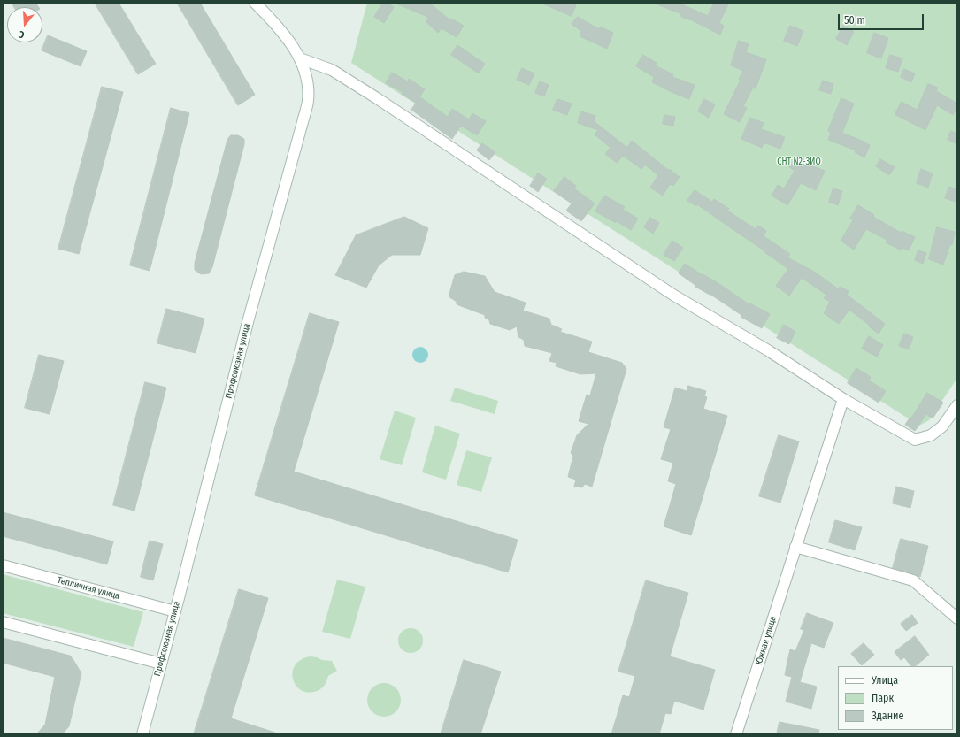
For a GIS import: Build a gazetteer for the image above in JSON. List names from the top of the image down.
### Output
{
  "streets": {
    "street": ["Профсоюзная улица", "Тепличная улица", "Южная улица"]
  },
  "crossings": [
    ["Профсоюзная улица", "Тепличная улица"]
  ],
  "parks": ["СНТ N2-ЗИО"],
  "legend": ["Улица", "Парк", "Здание"],
  "scale_bar": "50 m",
  "north": "bottom"
}
